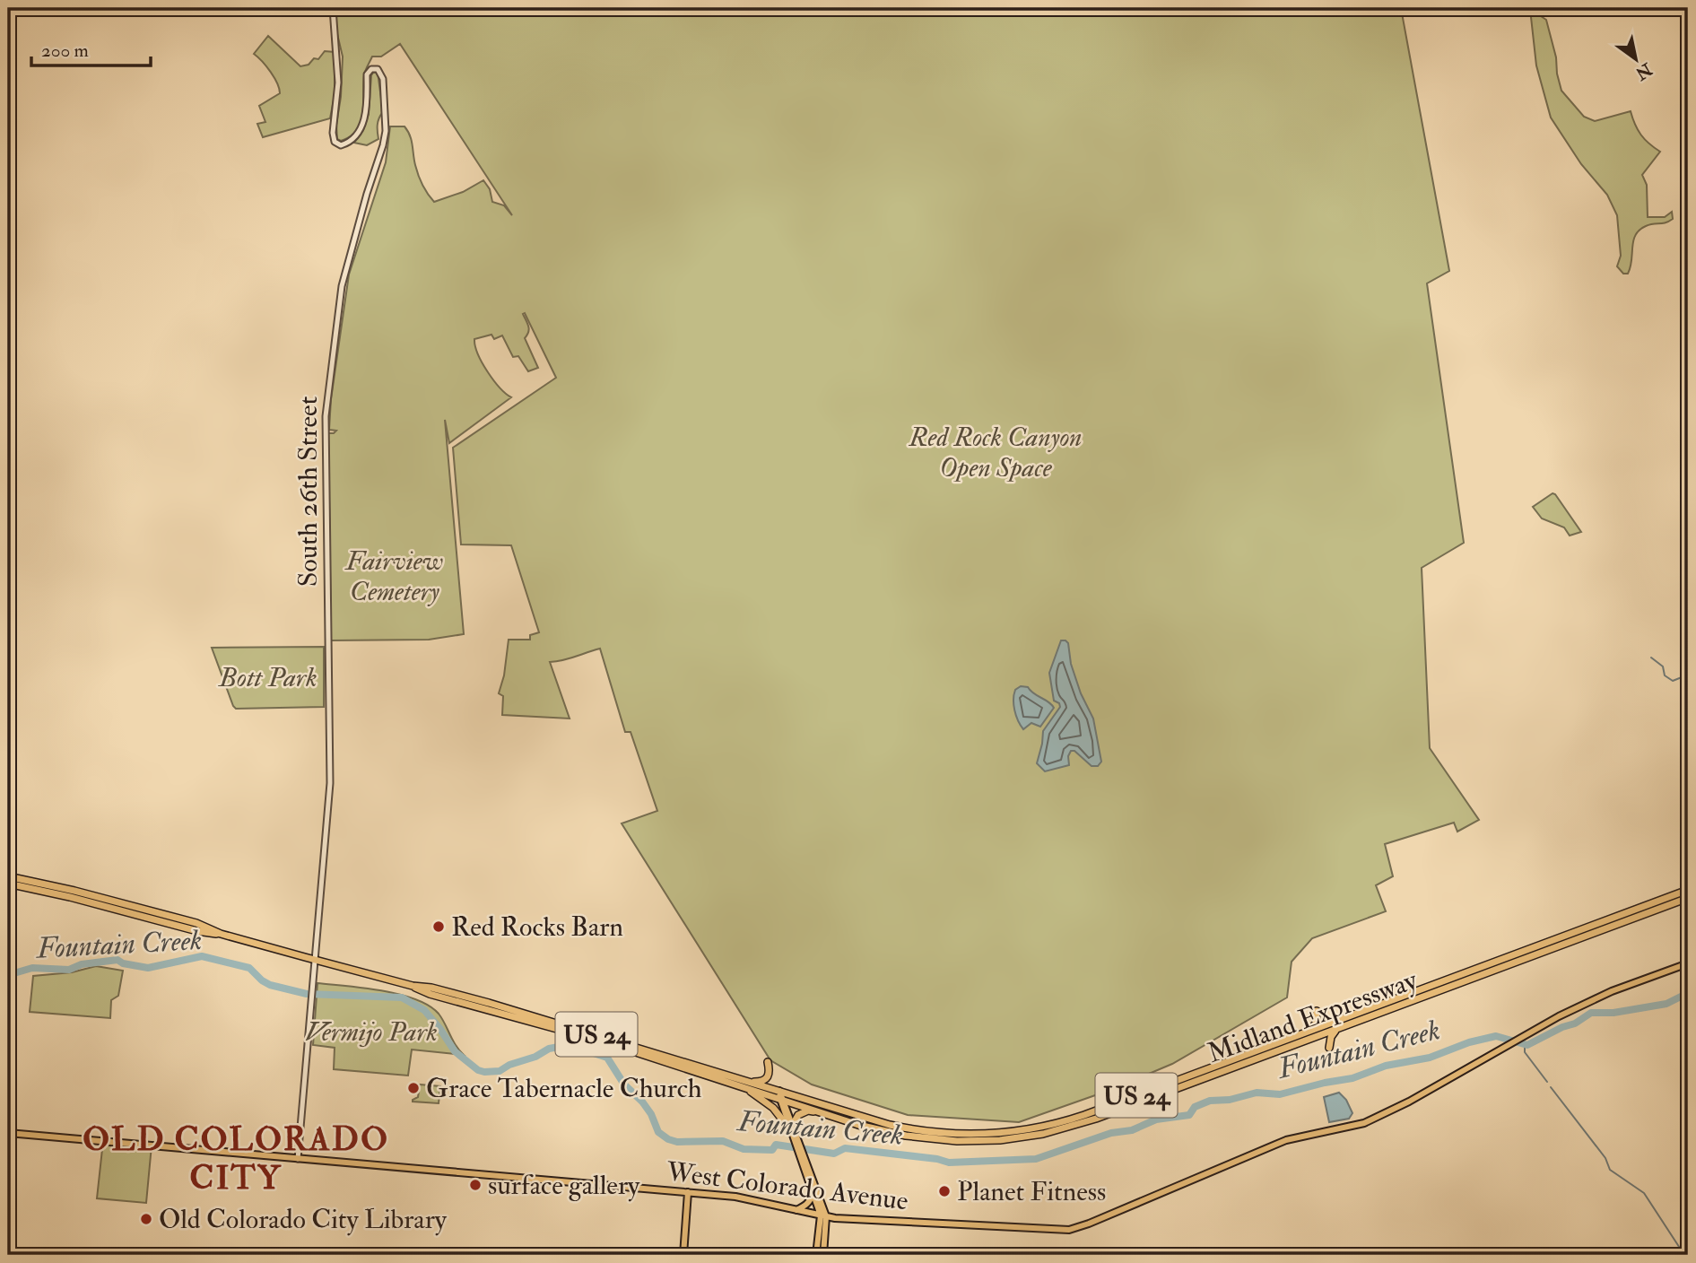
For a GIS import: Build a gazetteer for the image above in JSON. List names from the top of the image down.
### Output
{
  "streets": {
    "highway": ["Midland Expressway", "US 24"],
    "main road": ["West Colorado Avenue"],
    "street": ["South 26th Street"]
  },
  "crossings": [
    ["South 26th Street", "US 24"],
    ["South 26th Street", "West Colorado Avenue"],
    ["Midland Expressway", "US 24"]
  ],
  "districts": ["OLD COLORADO CITY"],
  "water": ["Fountain Creek"],
  "parks": [
    "Red Rock Canyon Open Space",
    "Fairview Cemetery",
    "Bott Park",
    "Vermijo Park"
  ],
  "places": [
    "Red Rocks Barn",
    "Grace Tabernacle Church",
    "surface gallery",
    "Planet Fitness",
    "Old Colorado City Library"
  ],
  "scale_bar": "200 m",
  "north": "bottom right"
}
